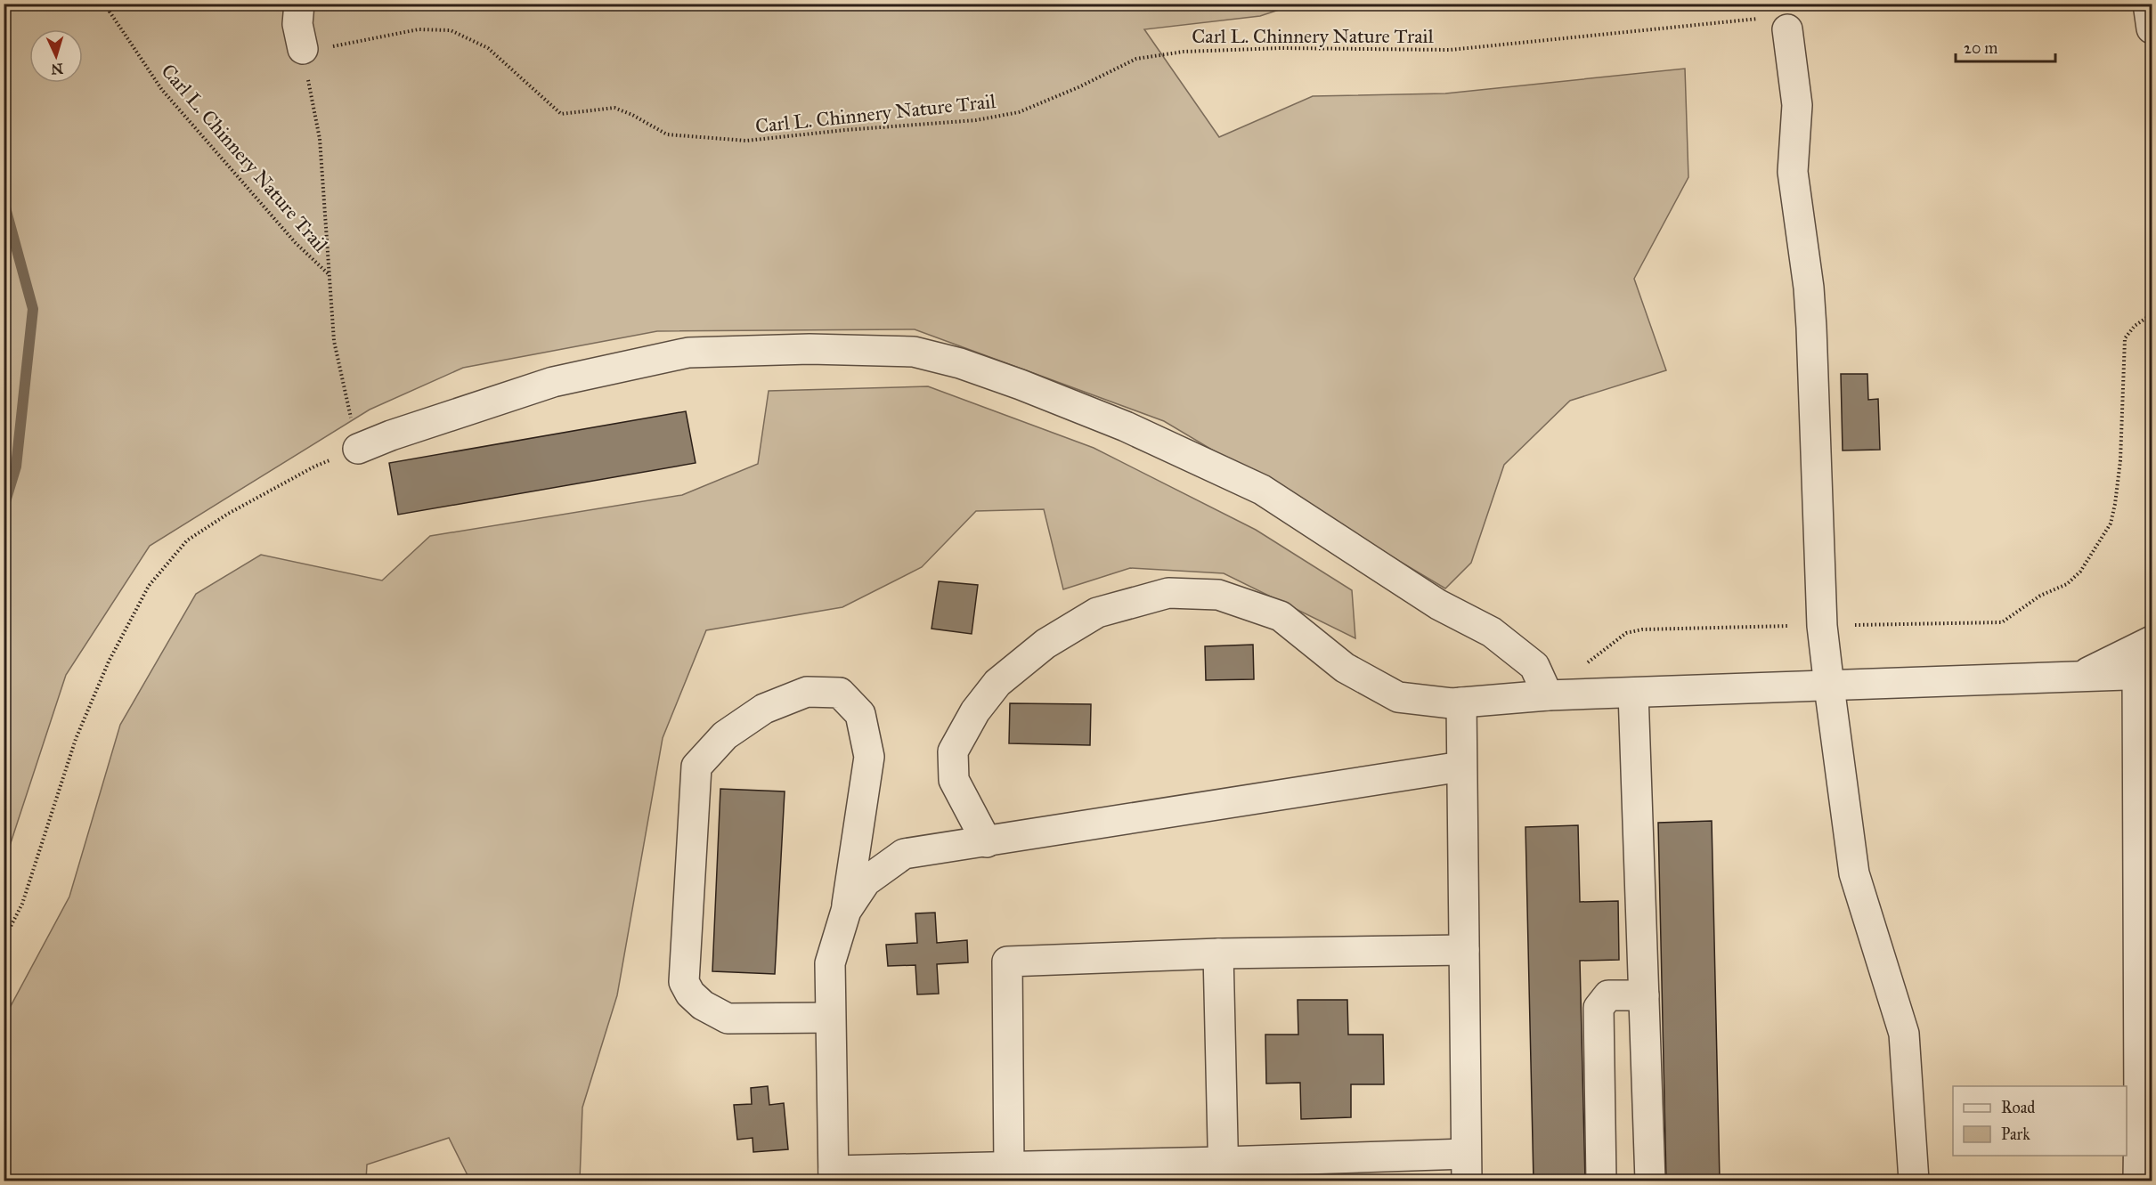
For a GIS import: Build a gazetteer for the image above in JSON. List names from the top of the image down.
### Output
{
  "streets": {
    "path": ["Carl L. Chinnery Nature Trail"]
  },
  "legend": ["Road", "Park"],
  "scale_bar": "20 m",
  "north": "bottom"
}
